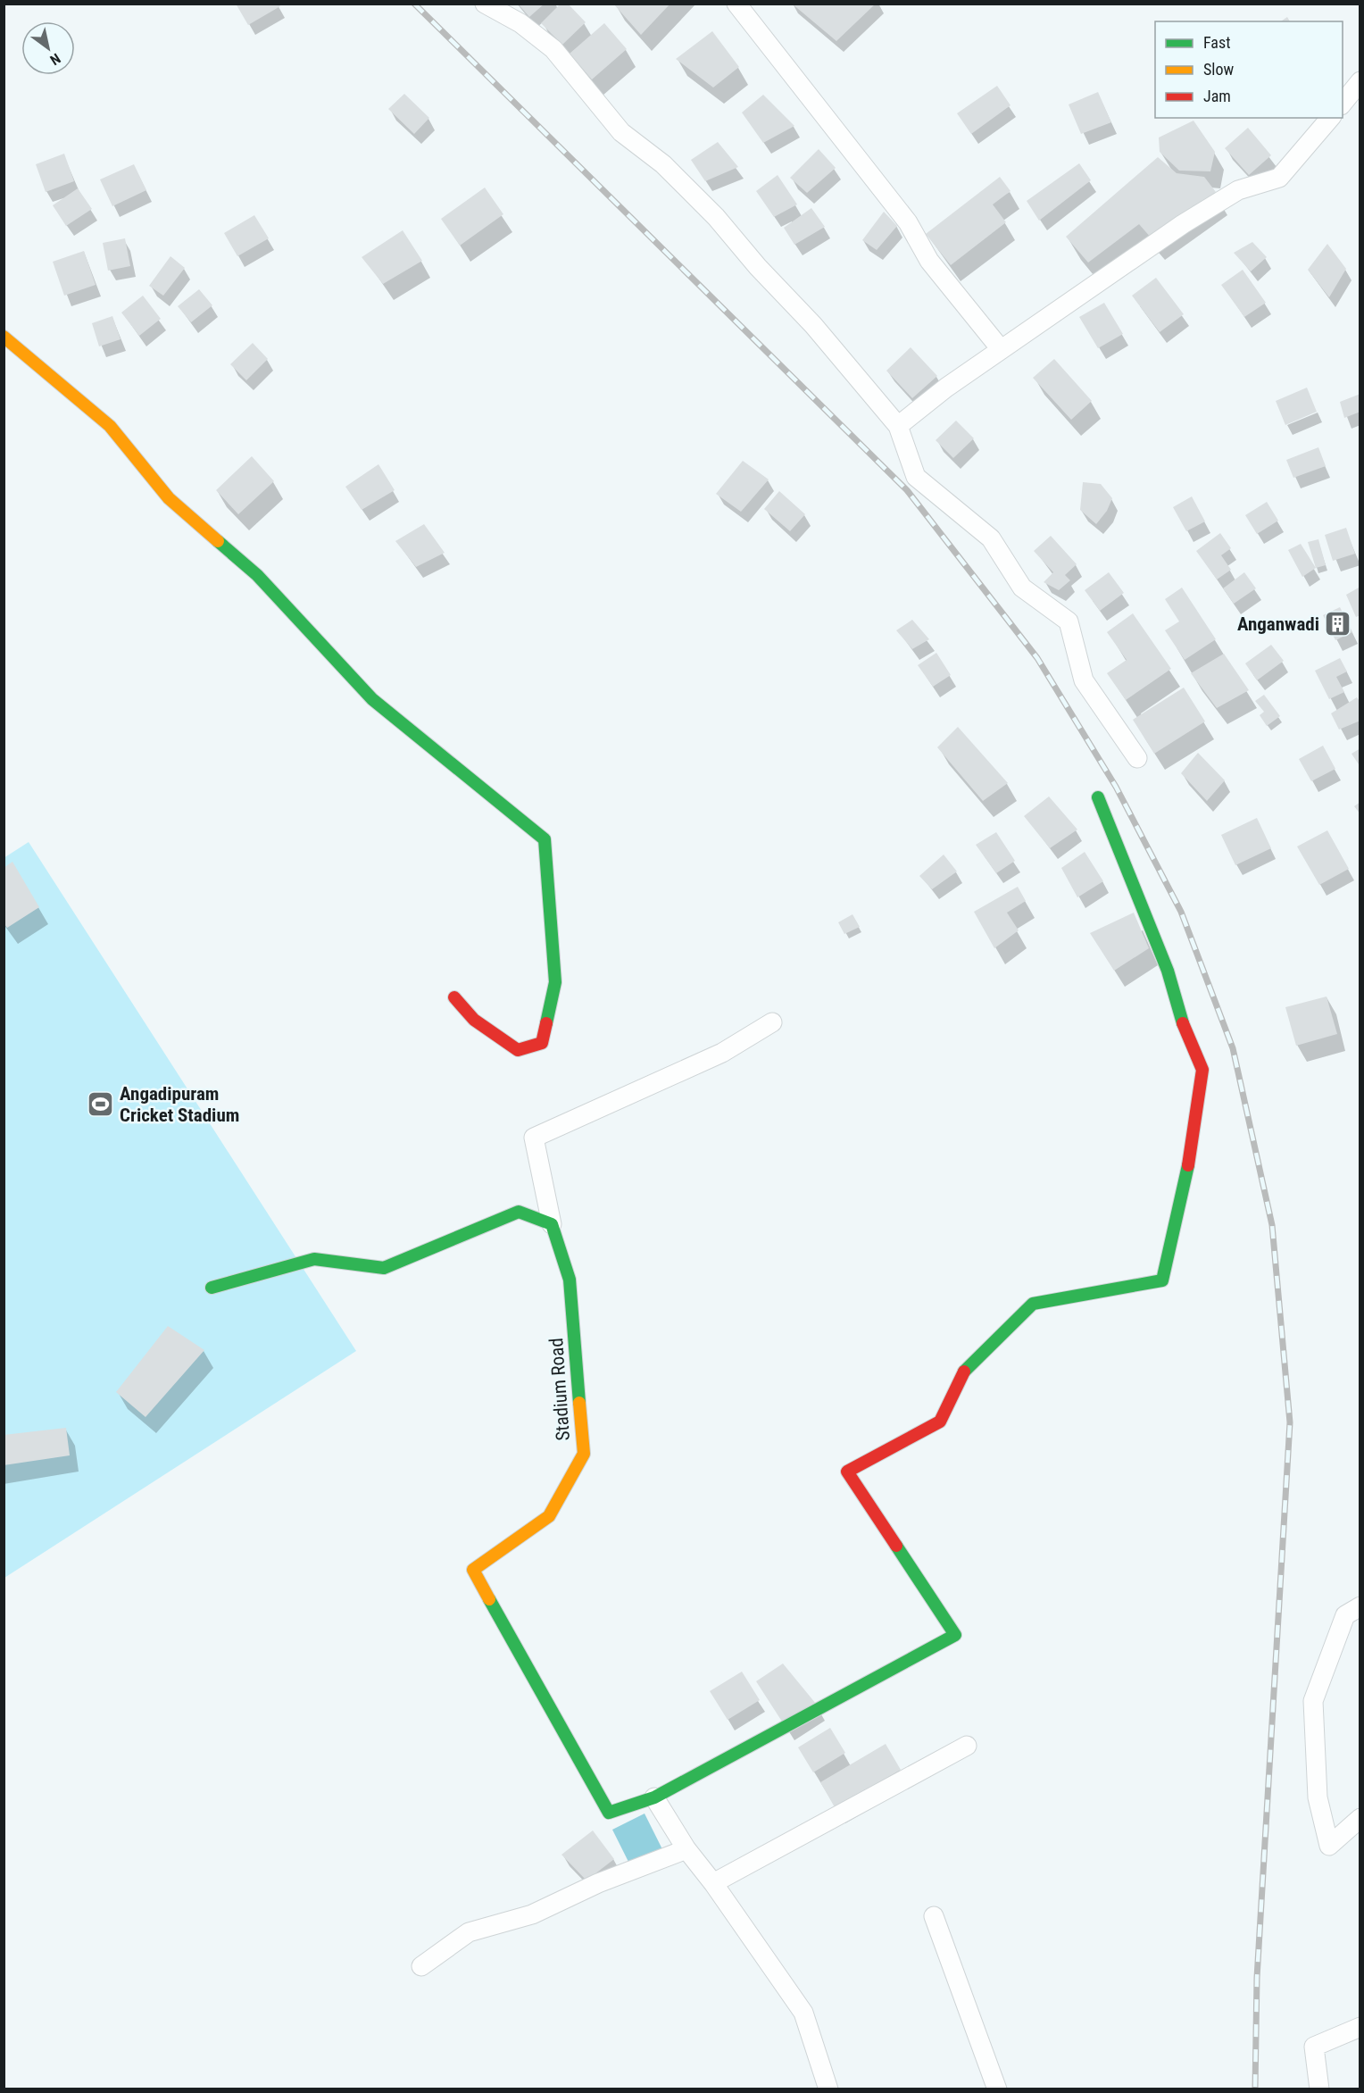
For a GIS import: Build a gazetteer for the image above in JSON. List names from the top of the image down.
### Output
{
  "streets": {
    "street": ["Stadium Road"]
  },
  "places": {
    "building": ["Anganwadi"],
    "sports": ["Angadipuram Cricket Stadium"]
  },
  "legend": ["Fast", "Slow", "Jam"],
  "north": "bottom right"
}
